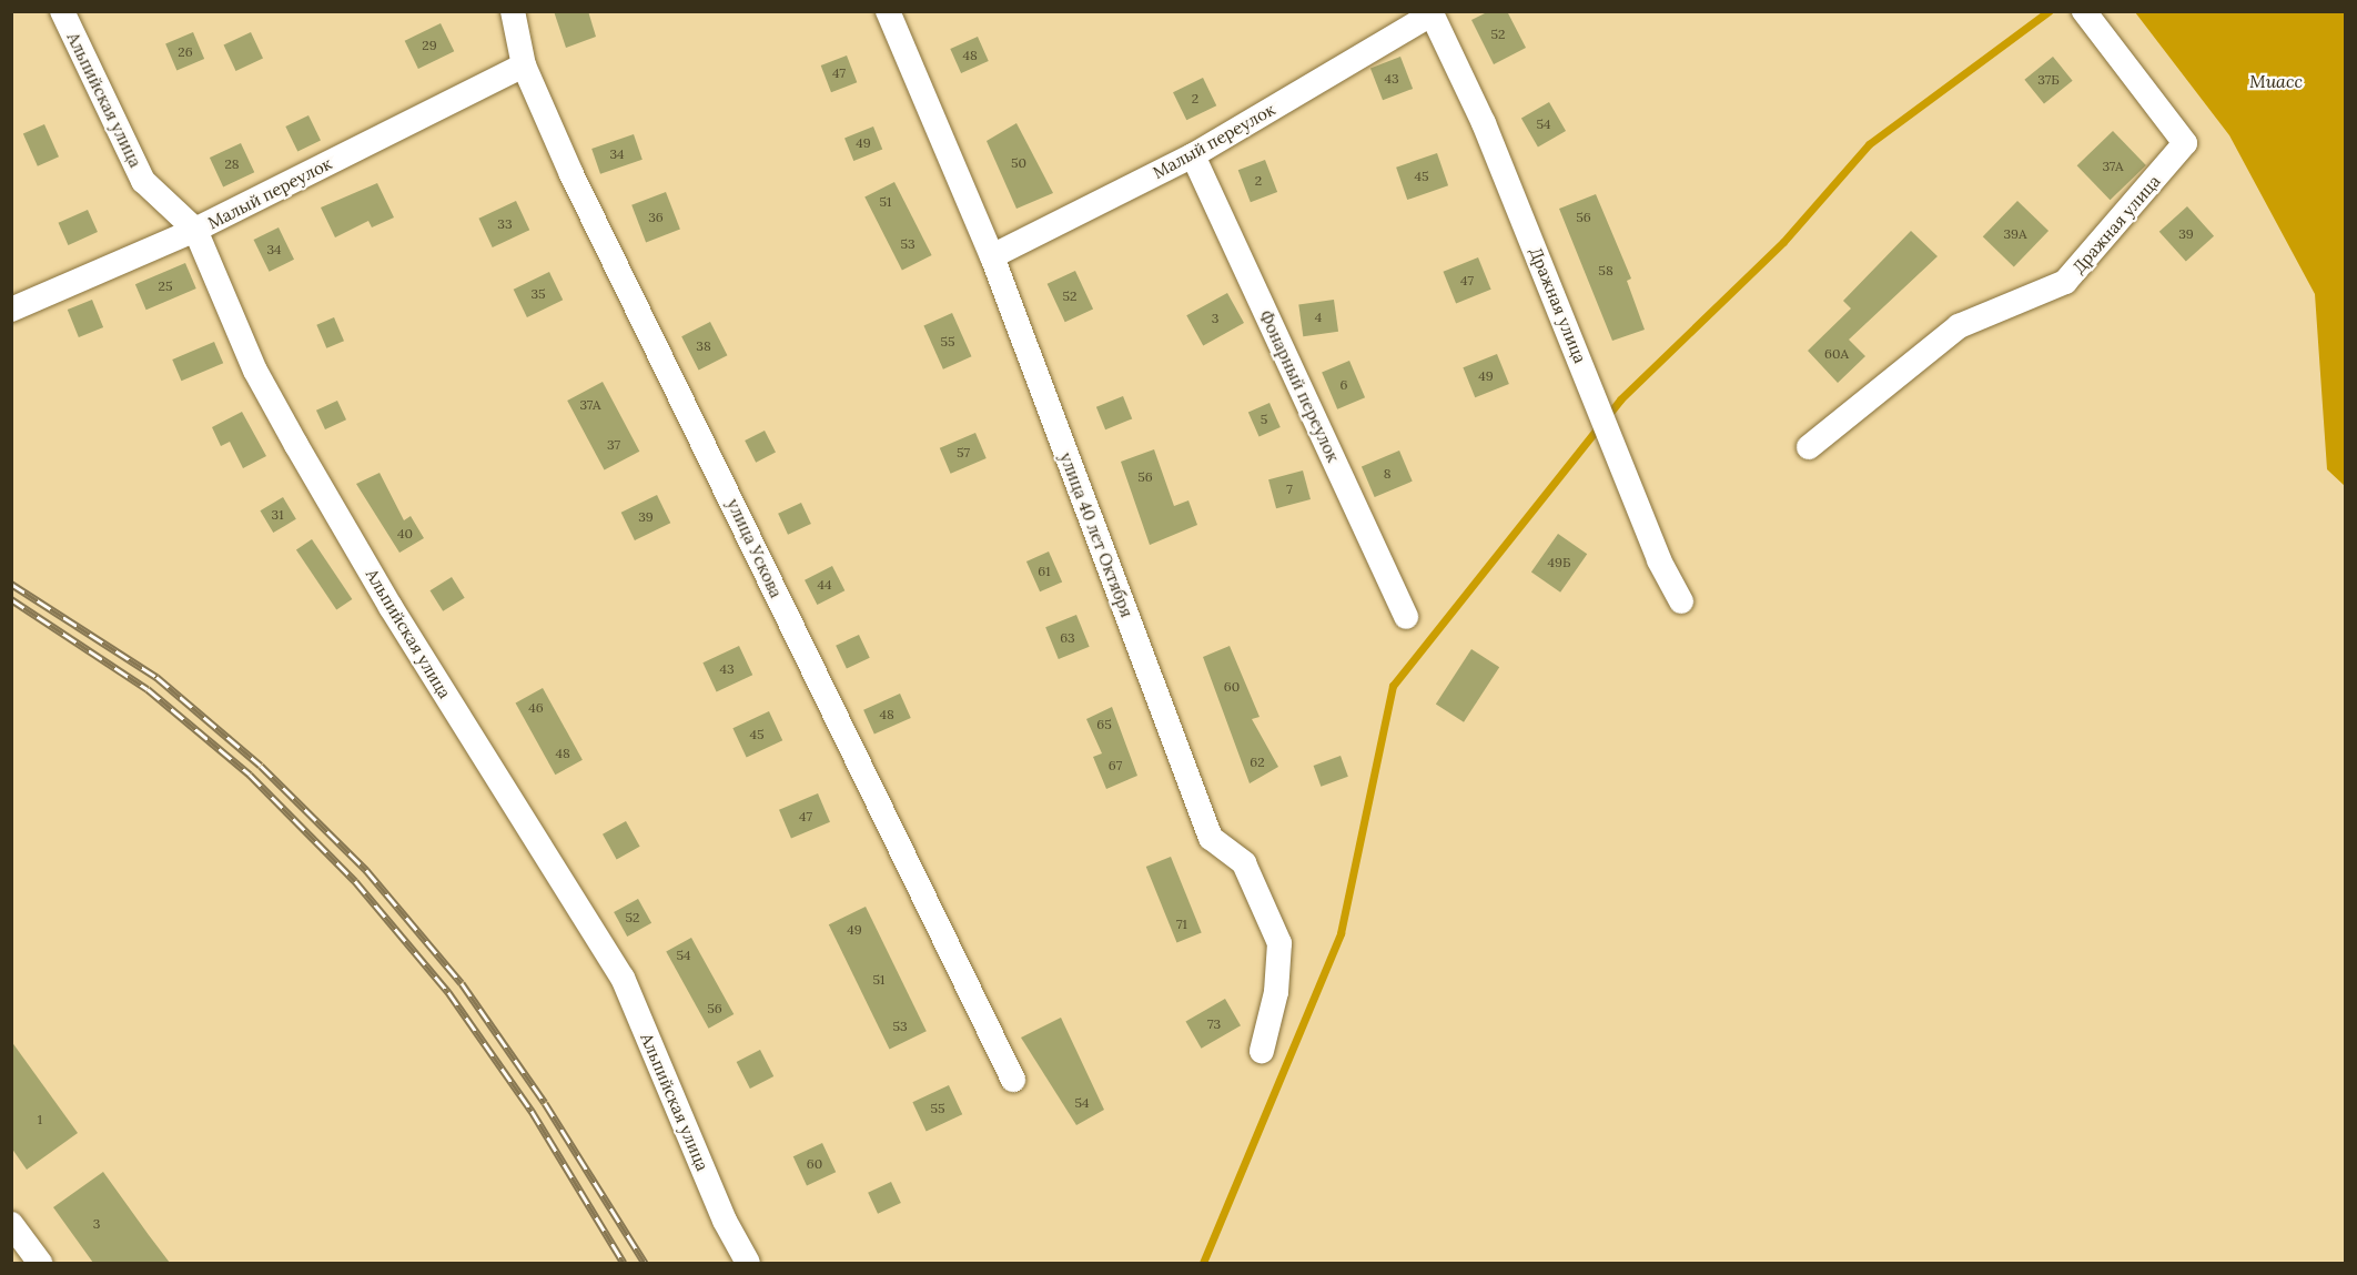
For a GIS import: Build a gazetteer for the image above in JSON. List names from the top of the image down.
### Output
{
  "streets": {
    "street": [
      "Альпийская улица",
      "Малый переулок",
      "Дражная улица",
      "Фонарный переулок",
      "улица 40 лет Октября",
      "улица Ускова"
    ]
  },
  "crossings": [
    ["Альпийская улица", "Малый переулок"],
    ["Малый переулок", "Дражная улица"],
    ["Малый переулок", "Фонарный переулок"],
    ["Малый переулок", "улица 40 лет Октября"],
    ["Малый переулок", "улица Ускова"]
  ],
  "water": ["Миасс"],
  "house_numbers": [
    "52",
    "29",
    "26",
    "48",
    "47",
    "43",
    "37Б",
    "2",
    "54",
    "49",
    "34",
    "50",
    "28",
    "37А",
    "45",
    "2",
    "51",
    "36",
    "56",
    "33",
    "39А",
    "39",
    "53",
    "34",
    "58",
    "47",
    "25",
    "35",
    "52",
    "4",
    "3",
    "55",
    "38",
    "60А",
    "49",
    "6",
    "37А",
    "5",
    "37",
    "57",
    "8",
    "56",
    "7",
    "31",
    "39",
    "40",
    "49Б",
    "61",
    "44",
    "63",
    "43",
    "60",
    "46",
    "48",
    "65",
    "45",
    "48",
    "62",
    "67",
    "47",
    "52",
    "71",
    "49",
    "54",
    "51",
    "56",
    "73",
    "53",
    "54",
    "55",
    "1",
    "60",
    "3"
  ]
}
